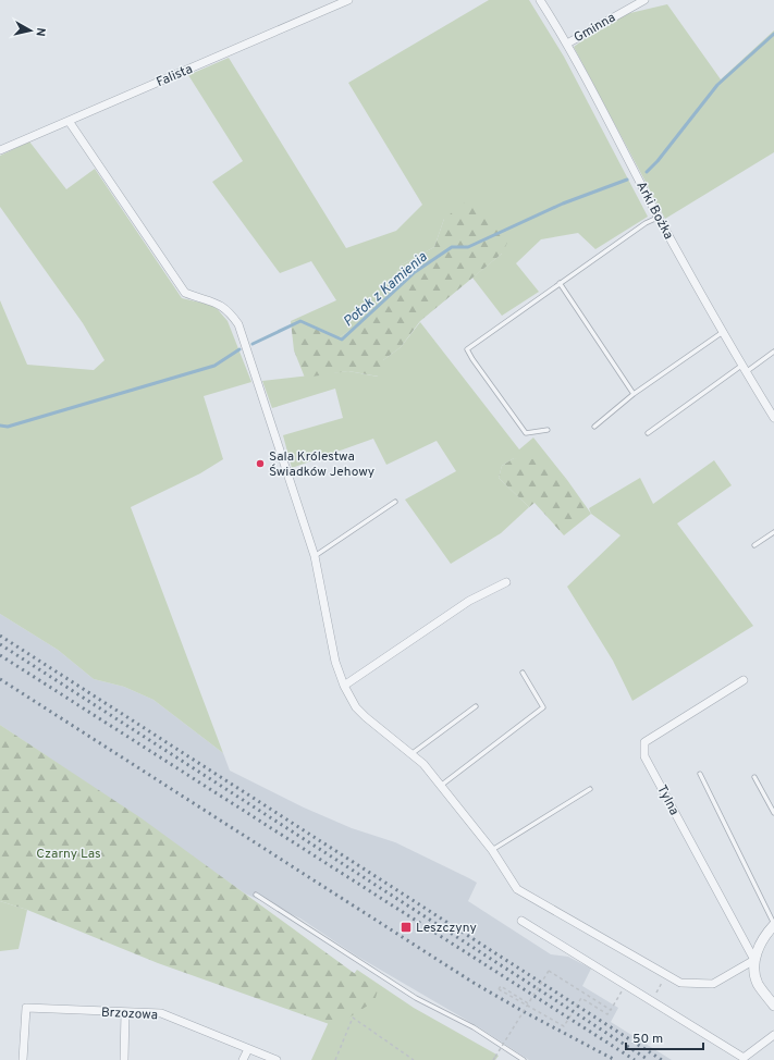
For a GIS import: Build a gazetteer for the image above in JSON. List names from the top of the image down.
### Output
{
  "streets": {
    "street": [
      "Gminna",
      "Falista",
      "Arki Bożka",
      "Tylna",
      "Brzozowa"
    ]
  },
  "crossings": [
    ["Gminna", "Arki Bożka"]
  ],
  "water": ["Potok z Kamienia"],
  "parks": ["Czarny Las"],
  "places": {
    "other": ["Sala Królestwa Świadków Jehowy"],
    "transit": ["Leszczyny"]
  },
  "scale_bar": "50 m",
  "north": "right"
}
